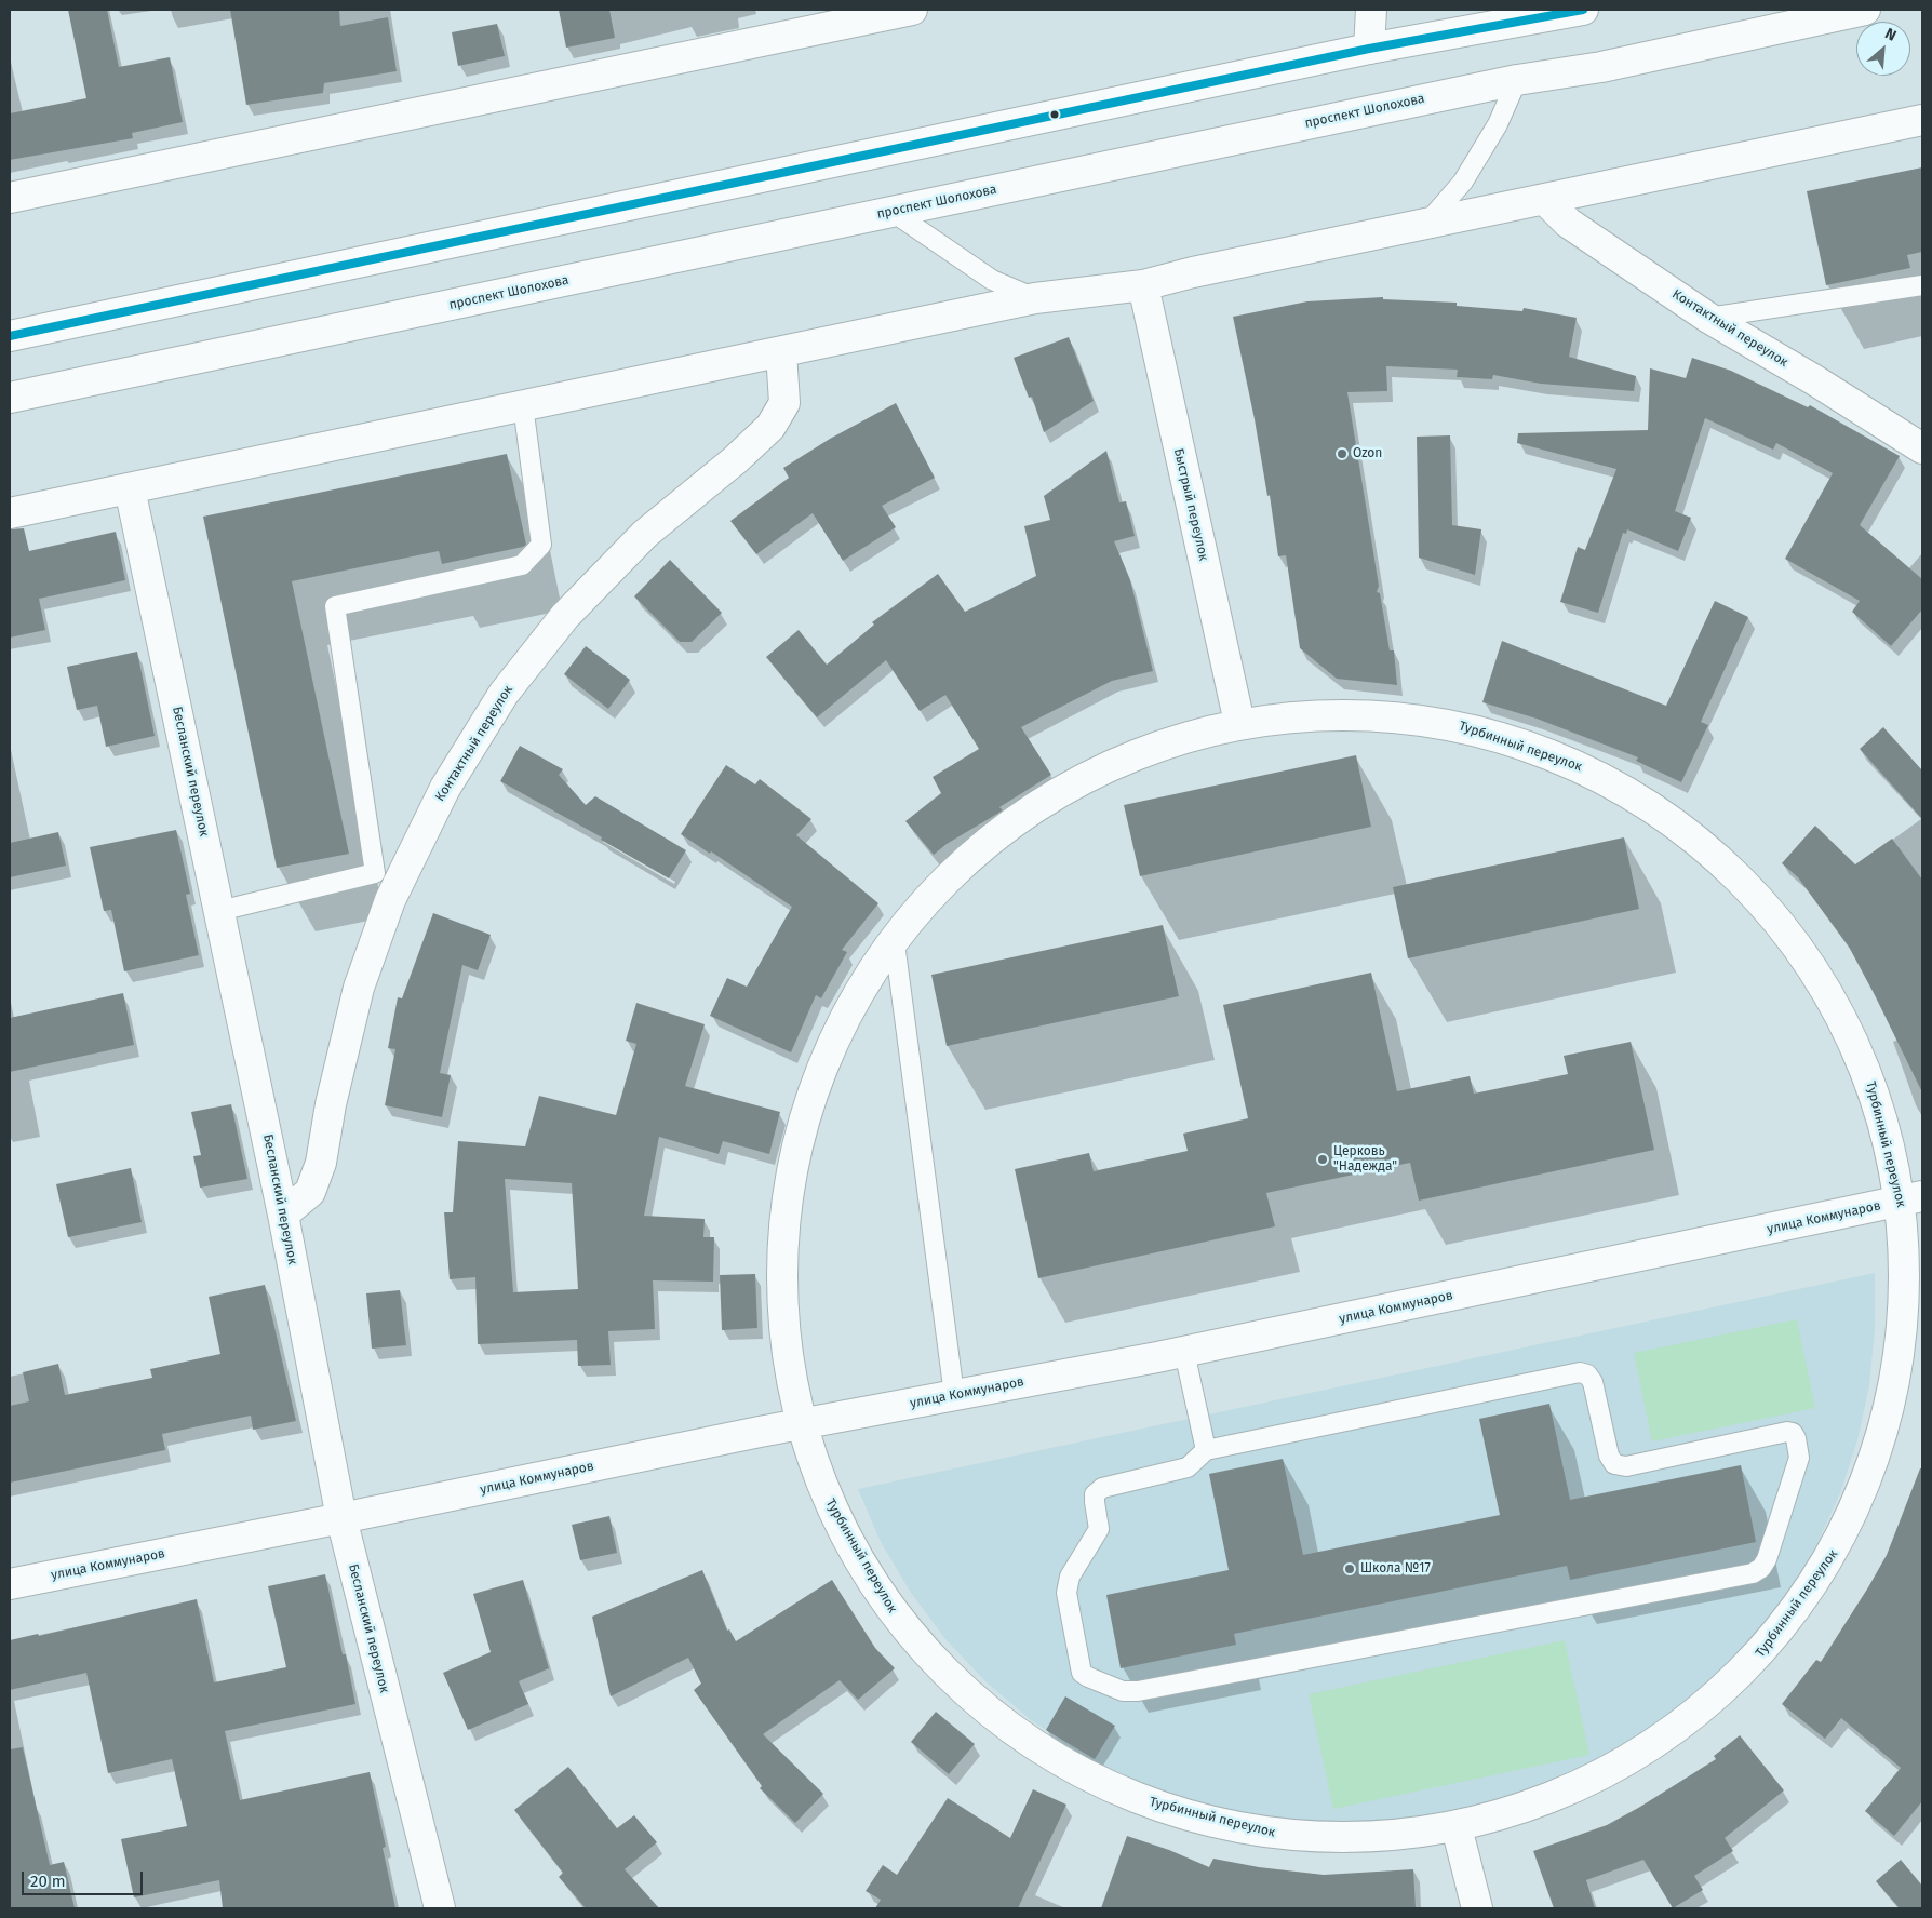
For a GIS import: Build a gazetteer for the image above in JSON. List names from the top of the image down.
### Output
{
  "streets": {
    "street": [
      "проспект Шолохова",
      "Контактный переулок",
      "Быстрый переулок",
      "Турбинный переулок",
      "Бесланский переулок",
      "улица Коммунаров"
    ]
  },
  "crossings": [
    ["Контактный переулок", "Бесланский переулок"],
    ["Быстрый переулок", "Турбинный переулок"],
    ["Турбинный переулок", "улица Коммунаров"],
    ["Бесланский переулок", "улица Коммунаров"]
  ],
  "places": ["Ozon", "Церковь \"Надежда\"", "Школа №17"],
  "scale_bar": "20 m",
  "north": "top right"
}
